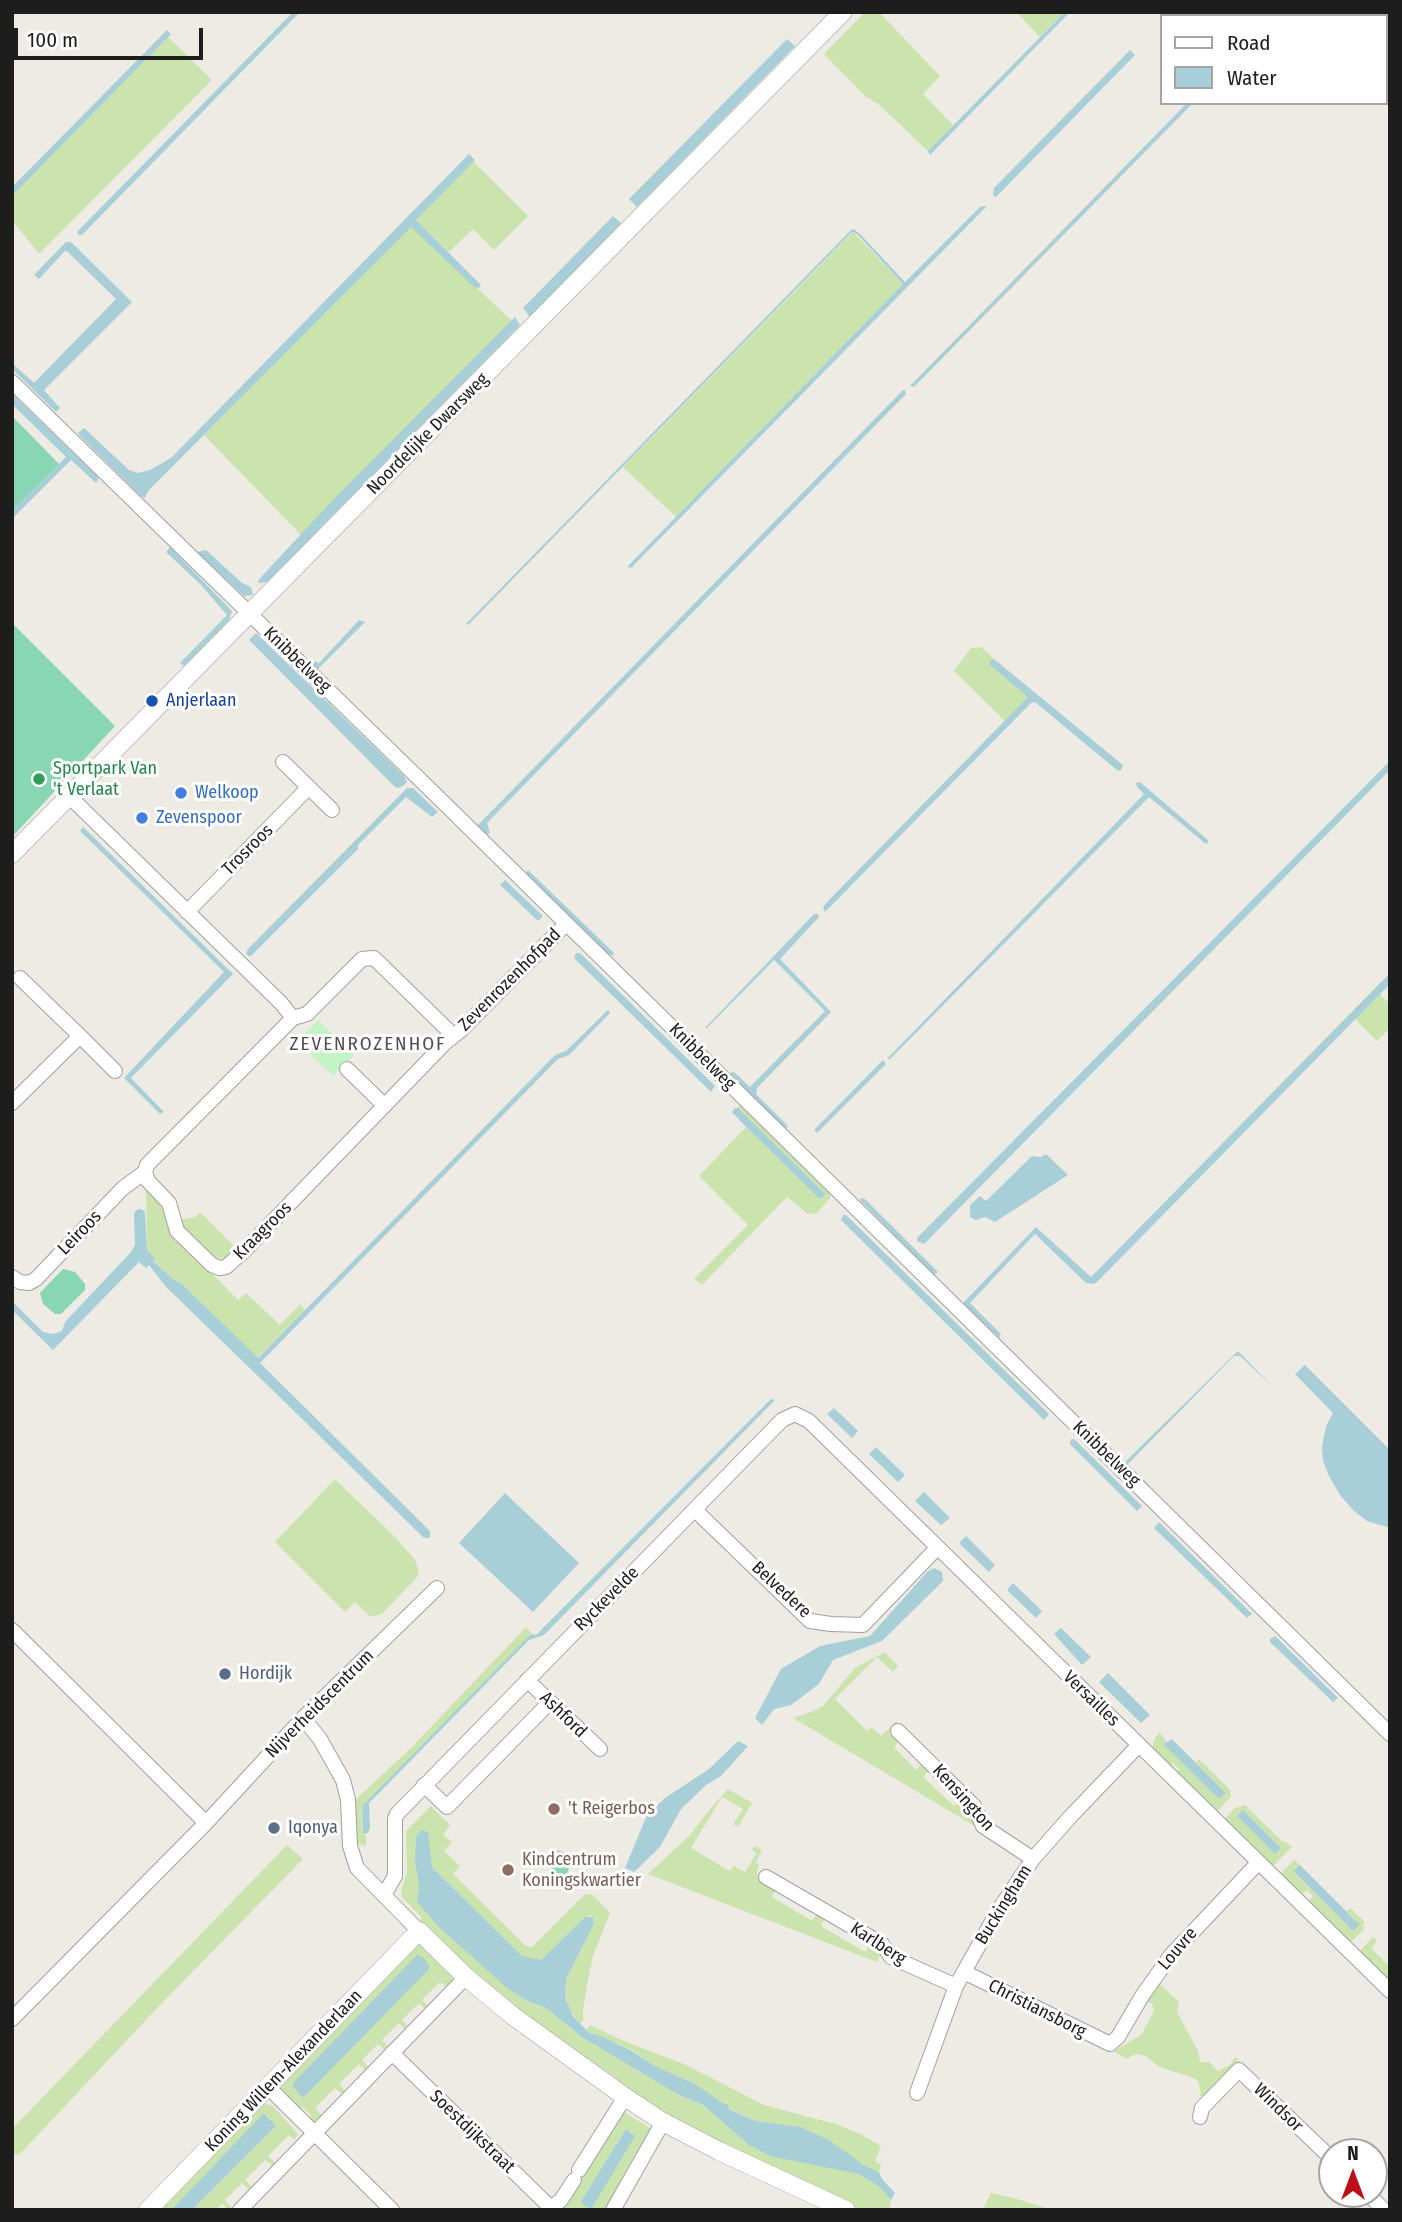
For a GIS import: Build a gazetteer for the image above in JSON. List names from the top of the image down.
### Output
{
  "streets": {
    "street": [
      "Noordelijke Dwarsweg",
      "Knibbelweg",
      "Trosroos",
      "Zevenrozenhofpad",
      "Kraagroos",
      "Leiroos",
      "Belvedere",
      "Ryckevelde",
      "Versailles",
      "Nijverheidscentrum",
      "Ashford",
      "Kensington",
      "Buckingham",
      "Karlberg",
      "Louvre",
      "Christiansborg",
      "Koning Willem-Alexanderlaan",
      "Windsor",
      "Soestdijkstraat"
    ]
  },
  "crossings": [
    ["Noordelijke Dwarsweg", "Knibbelweg"],
    ["Knibbelweg", "Zevenrozenhofpad"],
    ["Zevenrozenhofpad", "Kraagroos"],
    ["Kraagroos", "Leiroos"],
    ["Belvedere", "Ryckevelde"],
    ["Belvedere", "Versailles"],
    ["Ryckevelde", "Versailles"],
    ["Ryckevelde", "Ashford"],
    ["Versailles", "Buckingham"],
    ["Versailles", "Louvre"],
    ["Kensington", "Buckingham"],
    ["Buckingham", "Karlberg"],
    ["Buckingham", "Christiansborg"],
    ["Louvre", "Christiansborg"]
  ],
  "districts": ["ZEVENROZENHOF"],
  "places": [
    "Anjerlaan",
    "Sportpark Van 't Verlaat",
    "Welkoop",
    "Zevenspoor",
    "Hordijk",
    "'t Reigerbos",
    "Iqonya",
    "Kindcentrum Koningskwartier"
  ],
  "legend": ["Road", "Water"],
  "scale_bar": "100 m",
  "north": "top"
}
